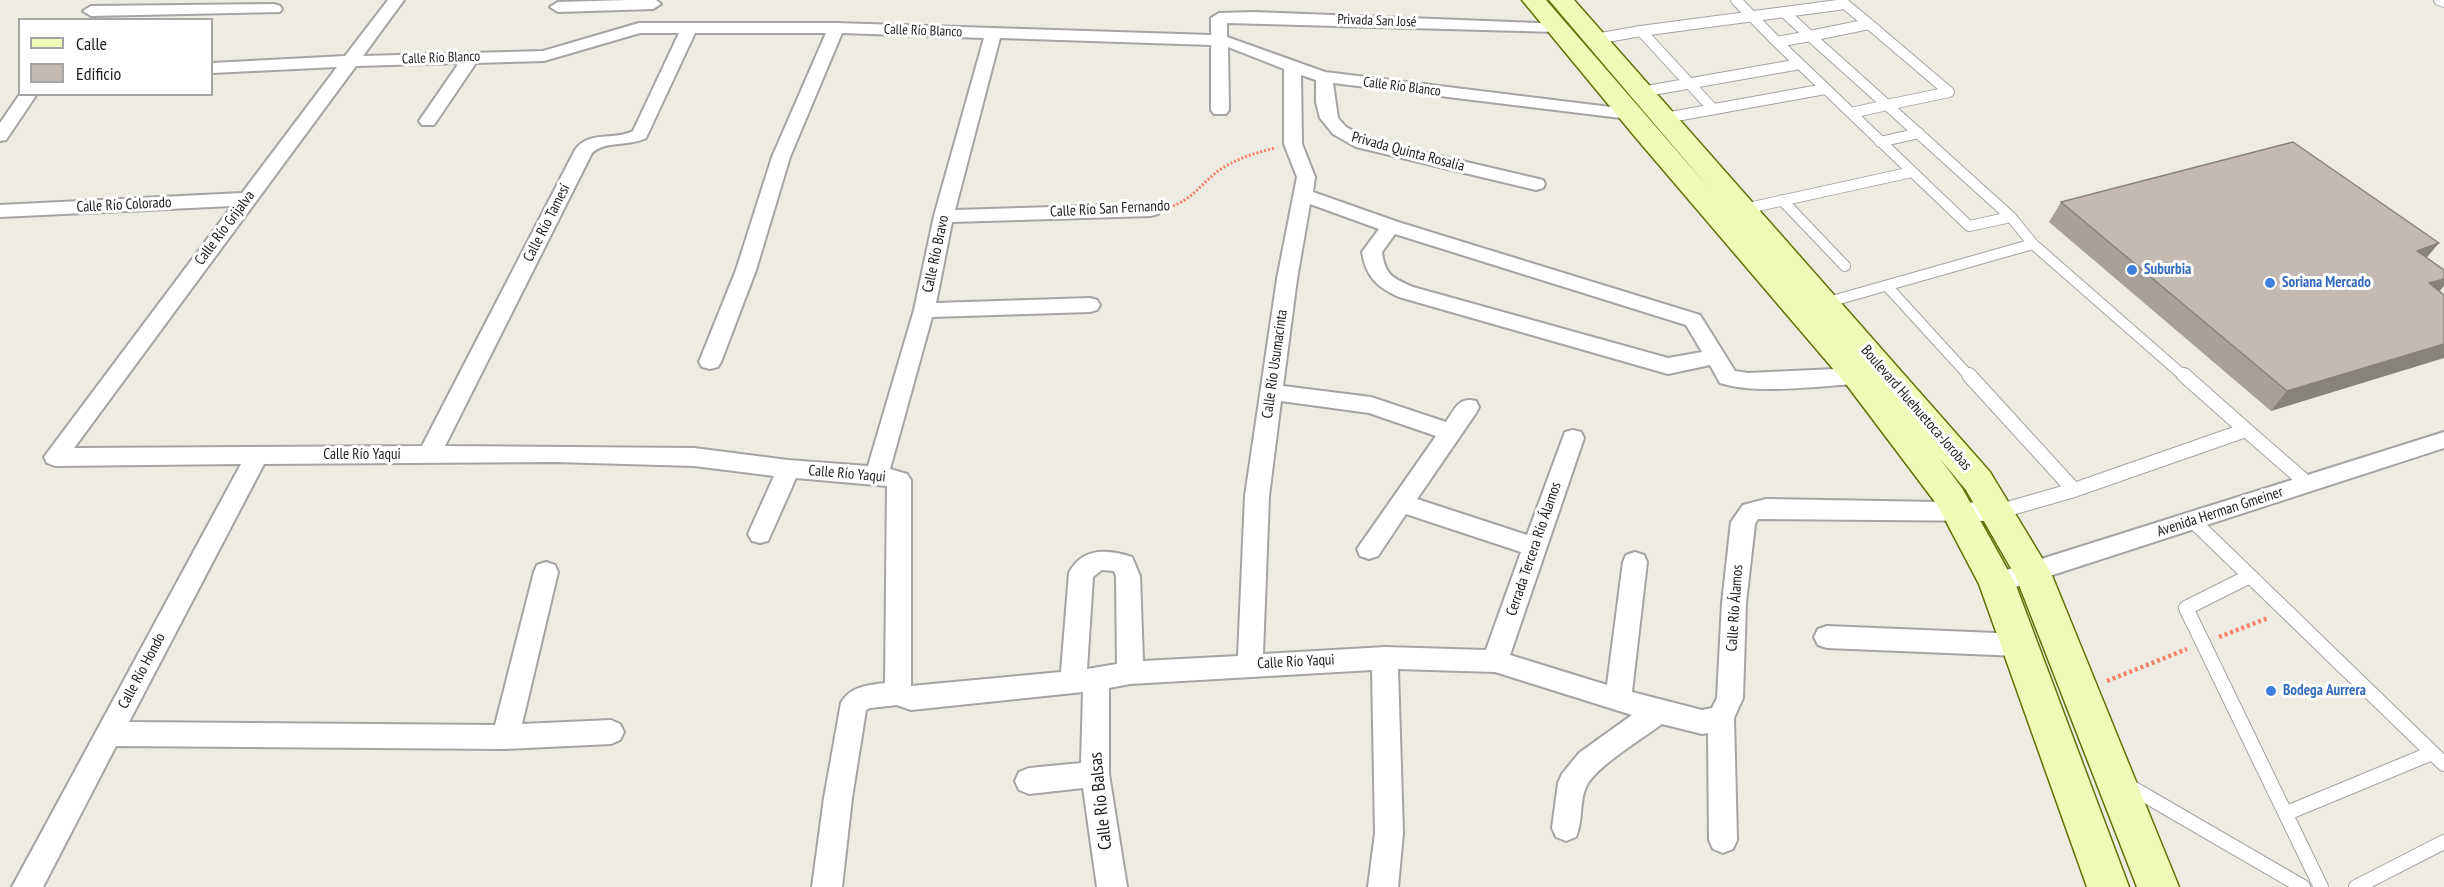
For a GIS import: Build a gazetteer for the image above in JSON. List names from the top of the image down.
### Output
{
  "streets": {
    "main road": ["Boulevard Huehuetoca-Jorobas"],
    "street": [
      "Privada San José",
      "Calle Río Blanco",
      "Privada Quinta Rosalía",
      "Calle Río Colorado",
      "Calle Río San Fernando",
      "Calle Río Tamesí",
      "Calle Río Grijalva",
      "Calle Río Bravo",
      "Calle Río Usumacinta",
      "Calle Río Yaqui",
      "Avenida Herman Gmeiner",
      "Cerrada Tercera Río Álamos",
      "Calle Río Álamos",
      "Calle Río Hondo",
      "Calle Río Balsas"
    ]
  },
  "crossings": [
    ["Privada San José", "Calle Río Blanco"],
    ["Privada San José", "Boulevard Huehuetoca-Jorobas"],
    ["Calle Río Blanco", "Privada Quinta Rosalía"],
    ["Calle Río Blanco", "Calle Río Tamesí"],
    ["Calle Río Blanco", "Calle Río Grijalva"],
    ["Calle Río Blanco", "Calle Río Bravo"],
    ["Calle Río Blanco", "Calle Río Usumacinta"],
    ["Calle Río Blanco", "Boulevard Huehuetoca-Jorobas"],
    ["Calle Río Colorado", "Calle Río Grijalva"],
    ["Calle Río San Fernando", "Calle Río Bravo"],
    ["Calle Río San Fernando", "Calle Río Usumacinta"],
    ["Calle Río Tamesí", "Calle Río Yaqui"],
    ["Calle Río Grijalva", "Calle Río Yaqui"],
    ["Calle Río Bravo", "Calle Río Yaqui"],
    ["Calle Río Usumacinta", "Calle Río Yaqui"],
    ["Boulevard Huehuetoca-Jorobas", "Avenida Herman Gmeiner"],
    ["Boulevard Huehuetoca-Jorobas", "Calle Río Álamos"],
    ["Calle Río Yaqui", "Cerrada Tercera Río Álamos"],
    ["Calle Río Yaqui", "Calle Río Hondo"],
    ["Calle Río Yaqui", "Calle Río Balsas"]
  ],
  "places": ["Suburbia", "Soriana Mercado", "Bodega Aurrera"],
  "legend": ["Calle", "Edificio"]
}
